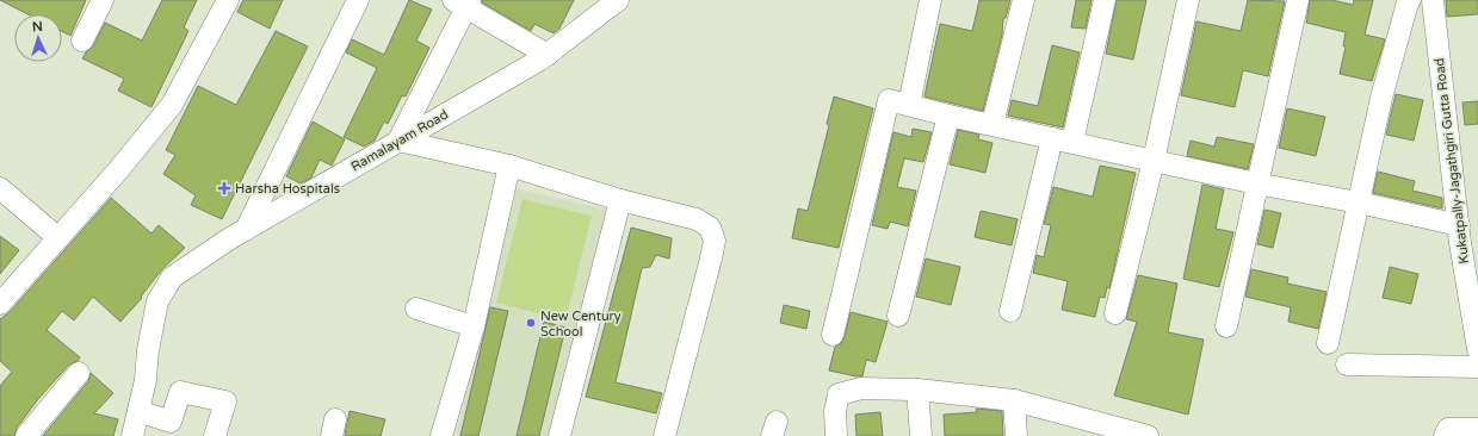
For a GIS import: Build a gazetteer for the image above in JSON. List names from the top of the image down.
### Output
{
  "streets": {
    "street": ["Ramalayam Road", "Kukatpally-Jagathgiri Gutta Road"]
  },
  "places": {
    "health": ["Harsha Hospitals"],
    "other": ["New Century School"]
  },
  "north": "top"
}
